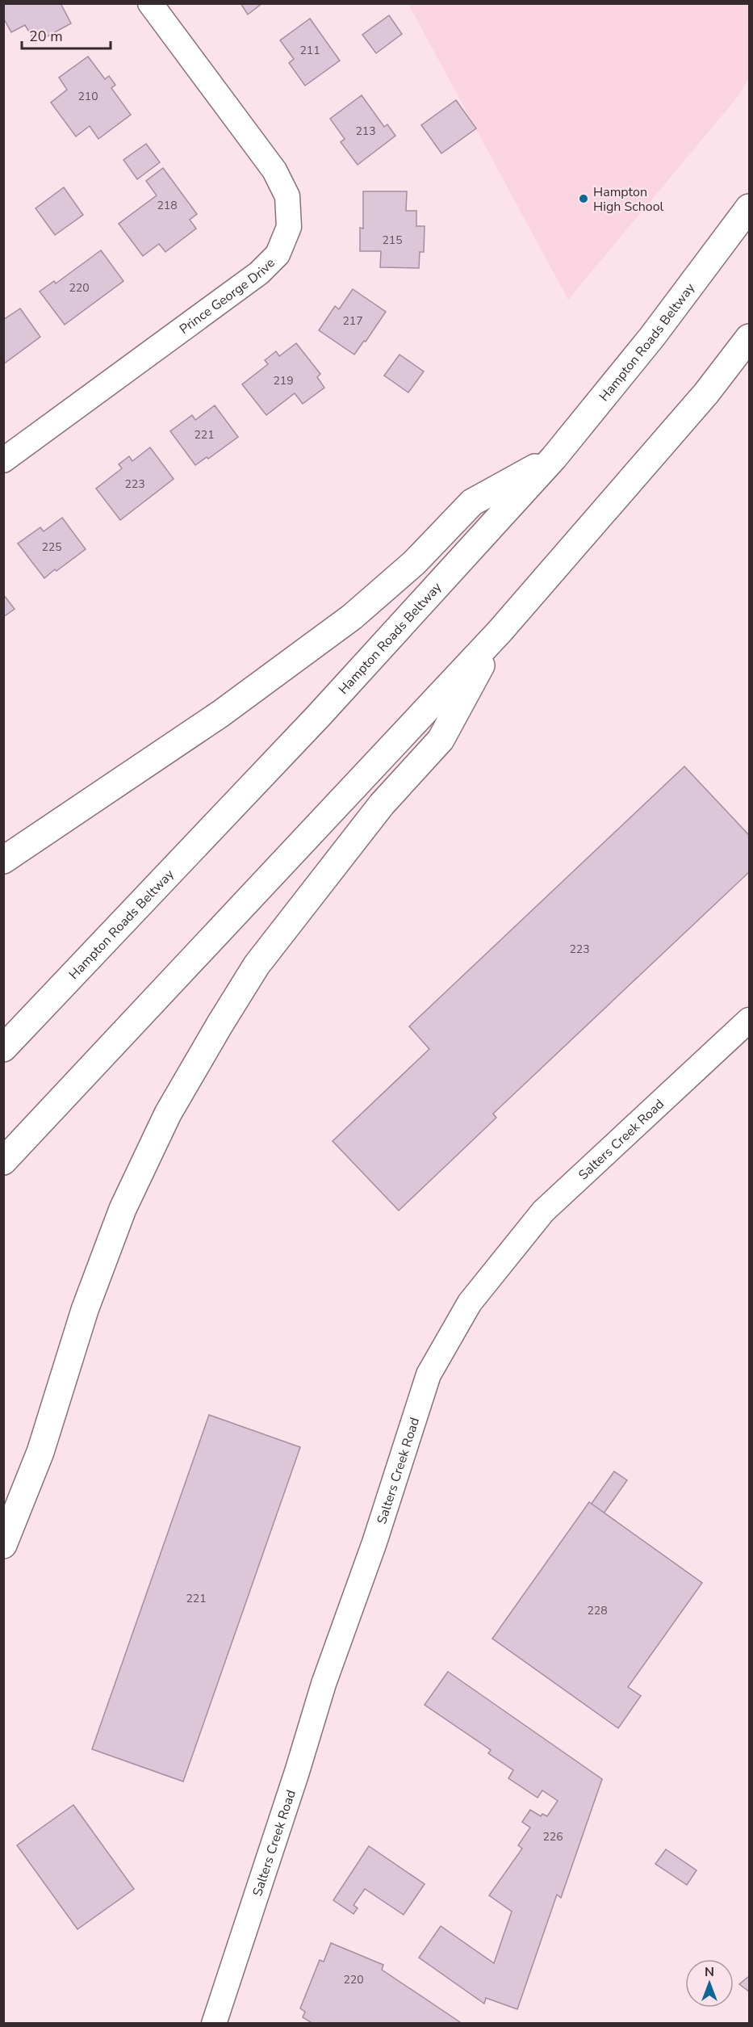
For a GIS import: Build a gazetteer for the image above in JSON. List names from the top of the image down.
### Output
{
  "streets": {
    "highway": ["Hampton Roads Beltway"],
    "street": ["Prince George Drive", "Salters Creek Road"]
  },
  "places": ["Hampton High School"],
  "house_numbers": [
    "211",
    "210",
    "213",
    "218",
    "215",
    "220",
    "217",
    "219",
    "221",
    "223",
    "225",
    "223",
    "221",
    "228",
    "226",
    "220"
  ],
  "scale_bar": "20 m",
  "north": "top"
}
